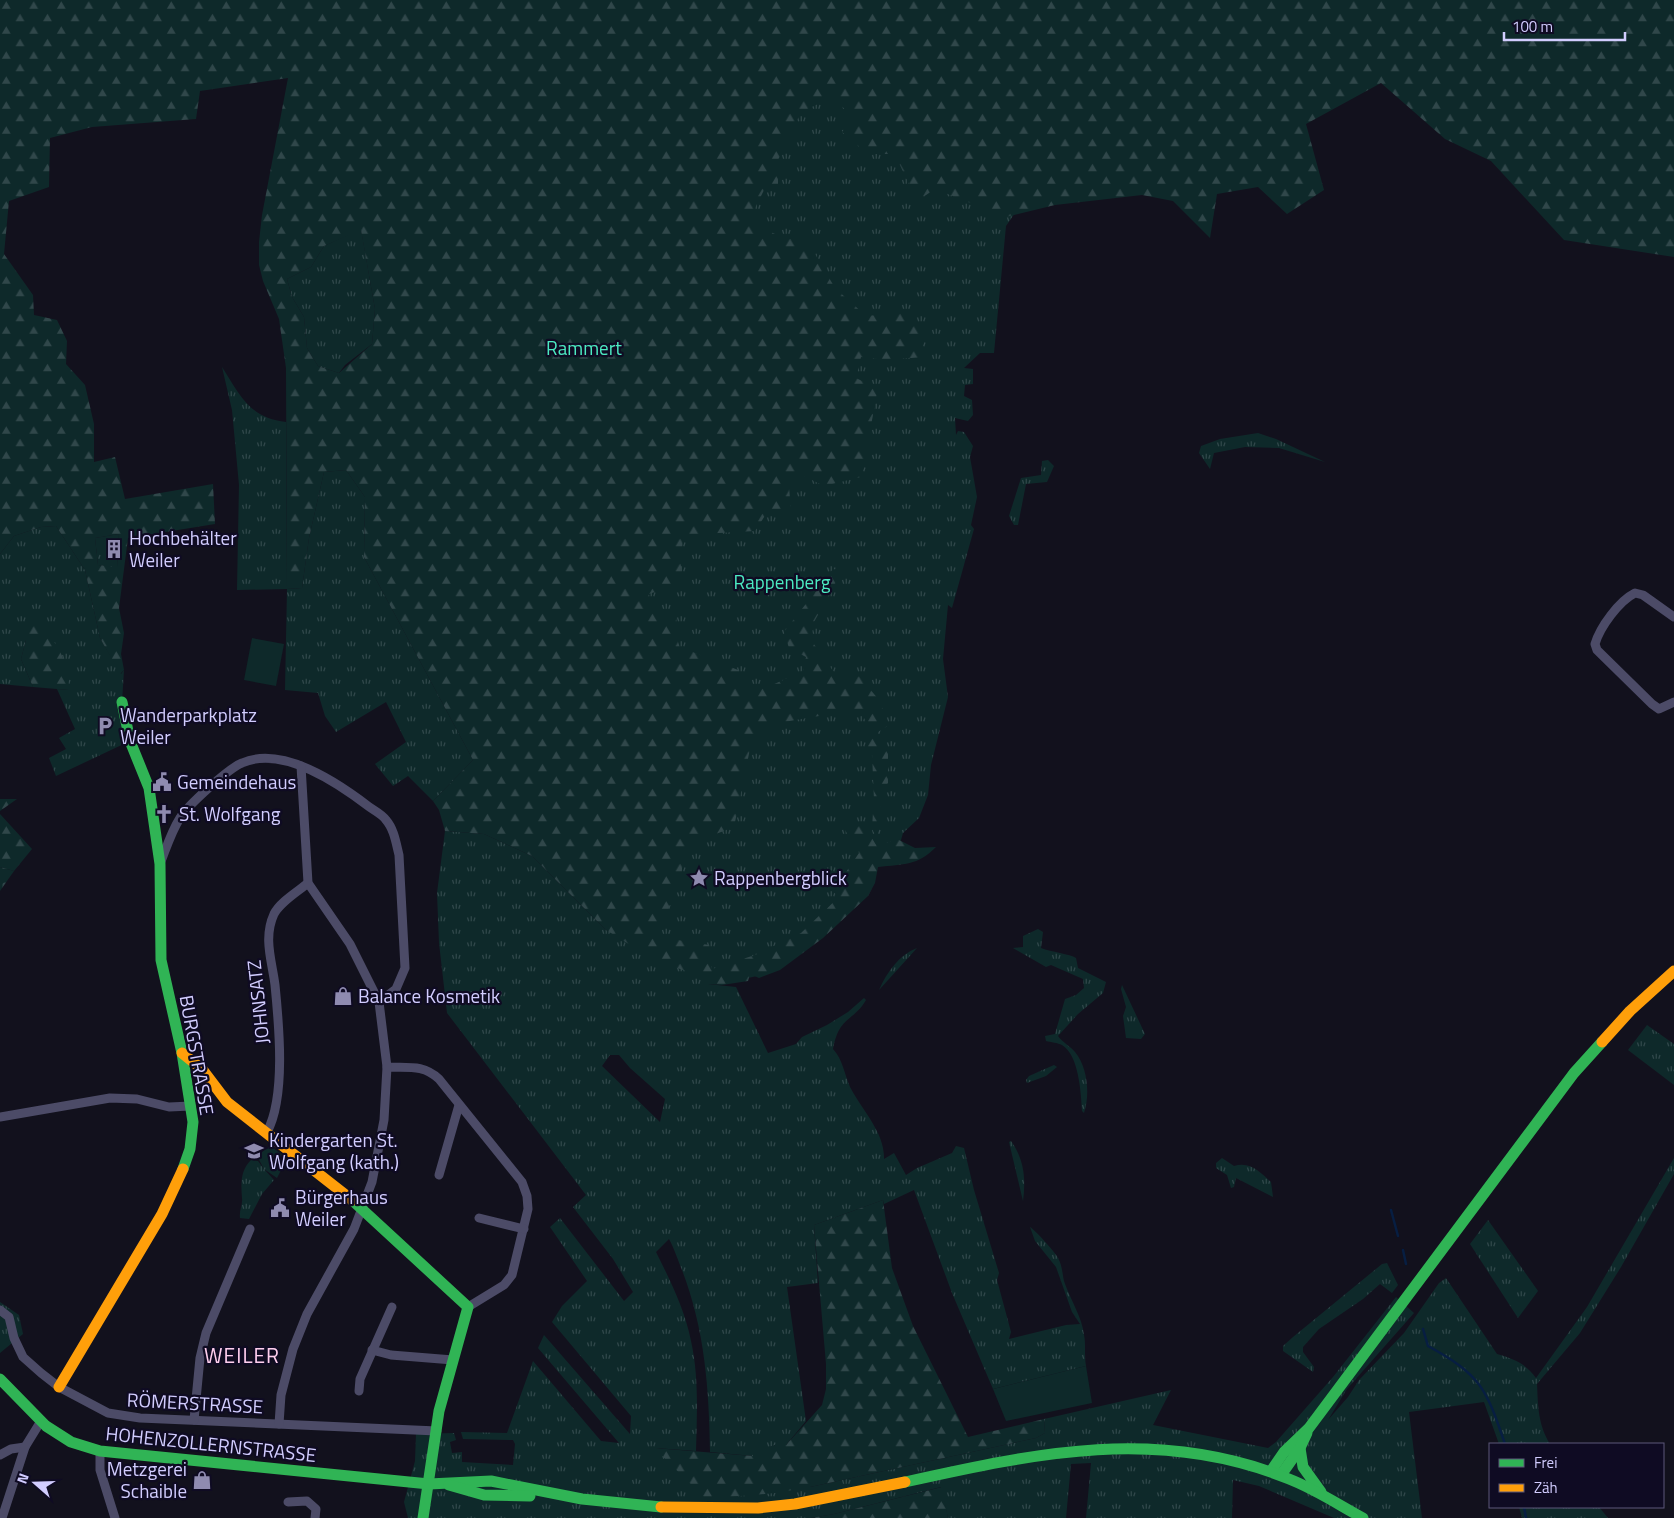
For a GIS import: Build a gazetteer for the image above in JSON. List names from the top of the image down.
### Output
{
  "streets": {
    "main road": ["BURGSTRASSE", "HOHENZOLLERNSTRASSE"],
    "street": ["JOHNSATZ", "RÖMERSTRASSE"]
  },
  "crossings": [
    ["BURGSTRASSE", "RÖMERSTRASSE"]
  ],
  "districts": ["WEILER"],
  "parks": ["Rammert", "Rappenberg"],
  "places": {
    "building": ["Hochbehälter Weiler"],
    "parking": ["Wanderparkplatz Weiler"],
    "public building": ["Gemeindehaus", "Bürgerhaus Weiler"],
    "church": ["St. Wolfgang"],
    "place": ["Rappenbergblick"],
    "shop": ["Balance Kosmetik", "Metzgerei Schaible"],
    "school or university": ["Kindergarten St. Wolfgang (kath.)"]
  },
  "legend": ["Frei", "Zäh"],
  "scale_bar": "100 m",
  "north": "left"
}
